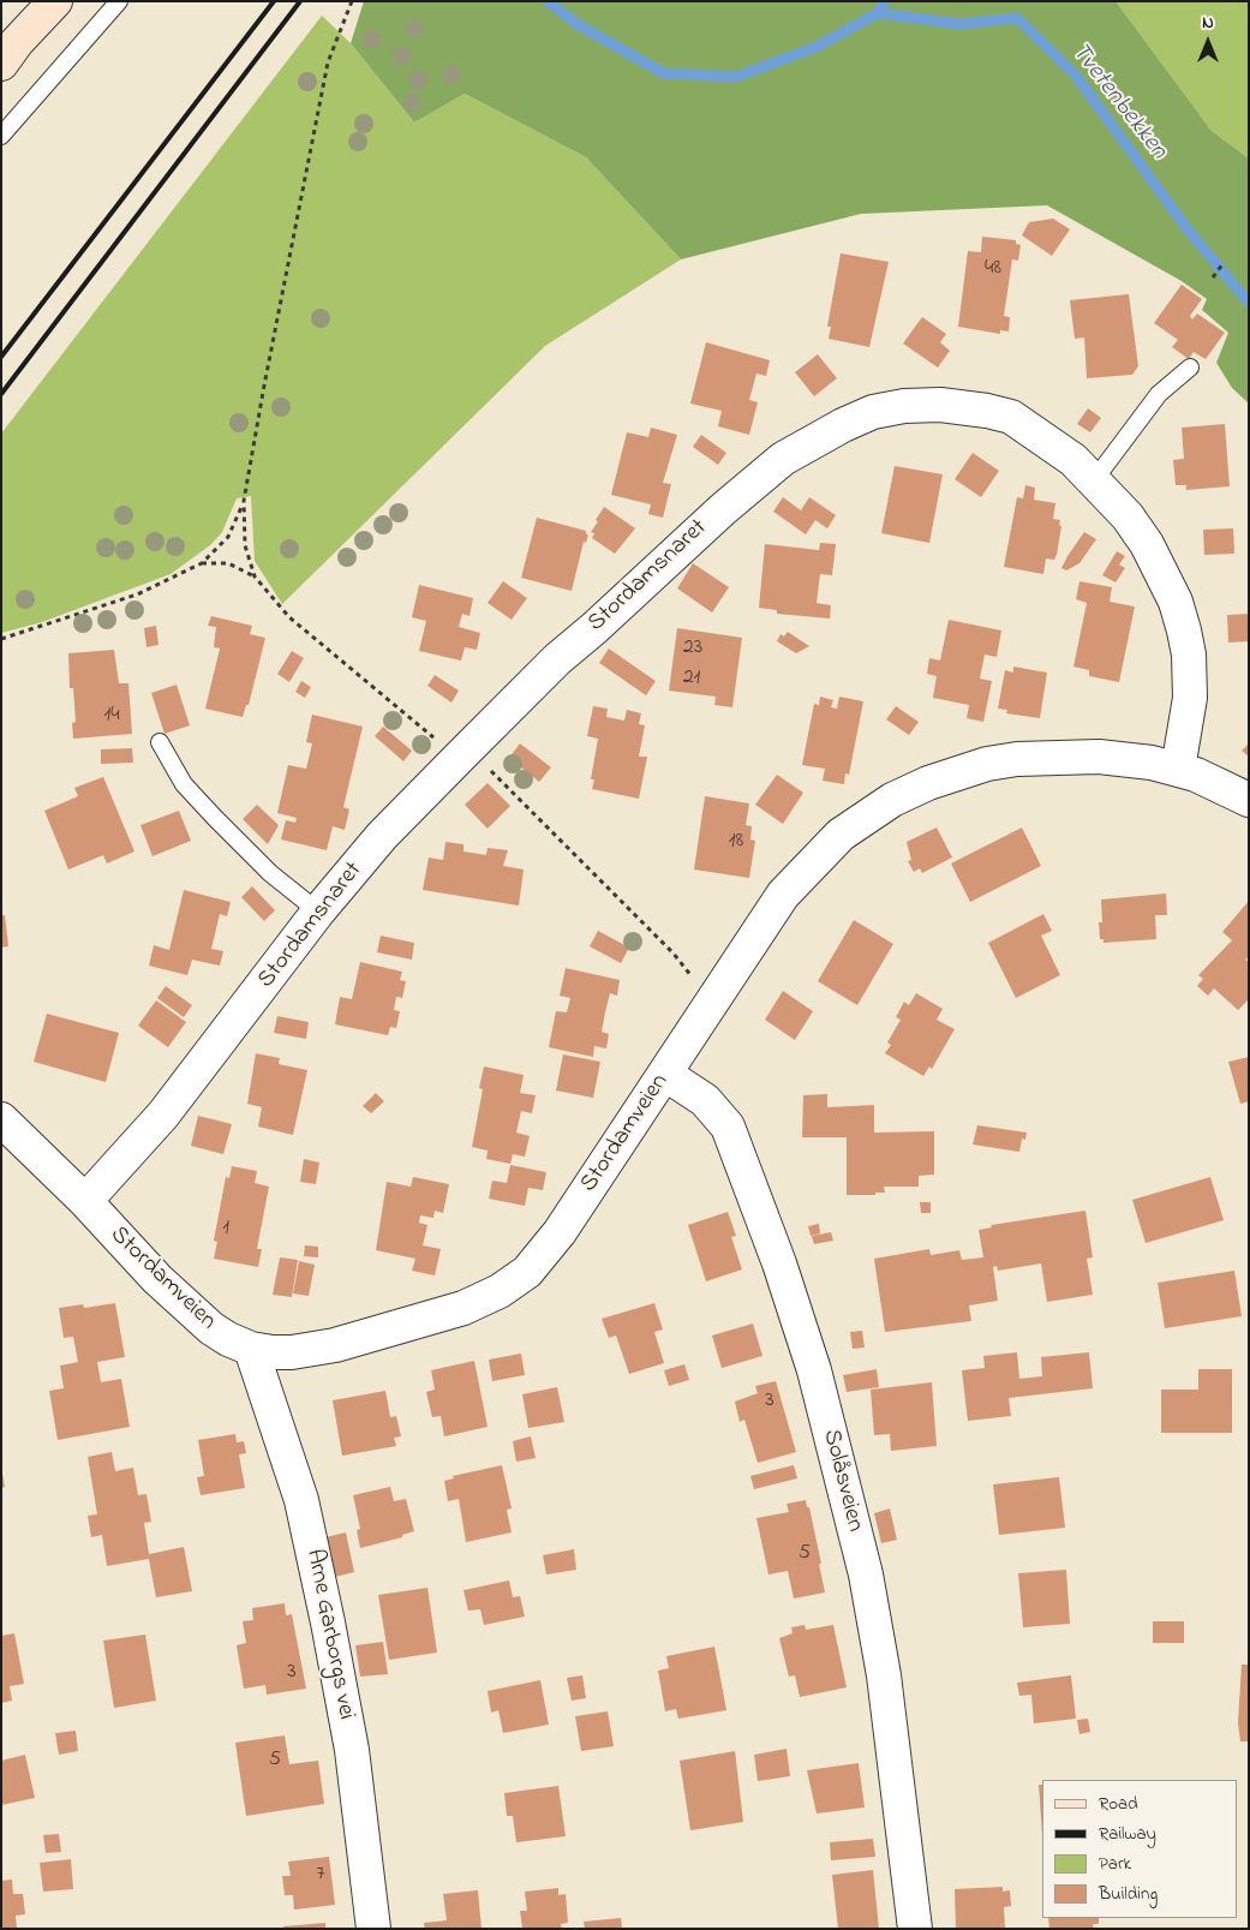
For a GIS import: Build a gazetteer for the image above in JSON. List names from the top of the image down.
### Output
{
  "streets": {
    "street": [
      "Stordamsnaret",
      "Stordamveien",
      "Solåsveien",
      "Arne Garborgs vei"
    ]
  },
  "crossings": [
    ["Stordamsnaret", "Stordamveien"],
    ["Stordamveien", "Solåsveien"],
    ["Stordamveien", "Arne Garborgs vei"]
  ],
  "water": ["Tvetenbekken"],
  "house_numbers": [
    "48",
    "23",
    "21",
    "14",
    "18",
    "1",
    "3",
    "5",
    "3",
    "5",
    "7"
  ],
  "legend": [
    "Road",
    "Railway",
    "Park",
    "Building"
  ],
  "north": "top"
}
